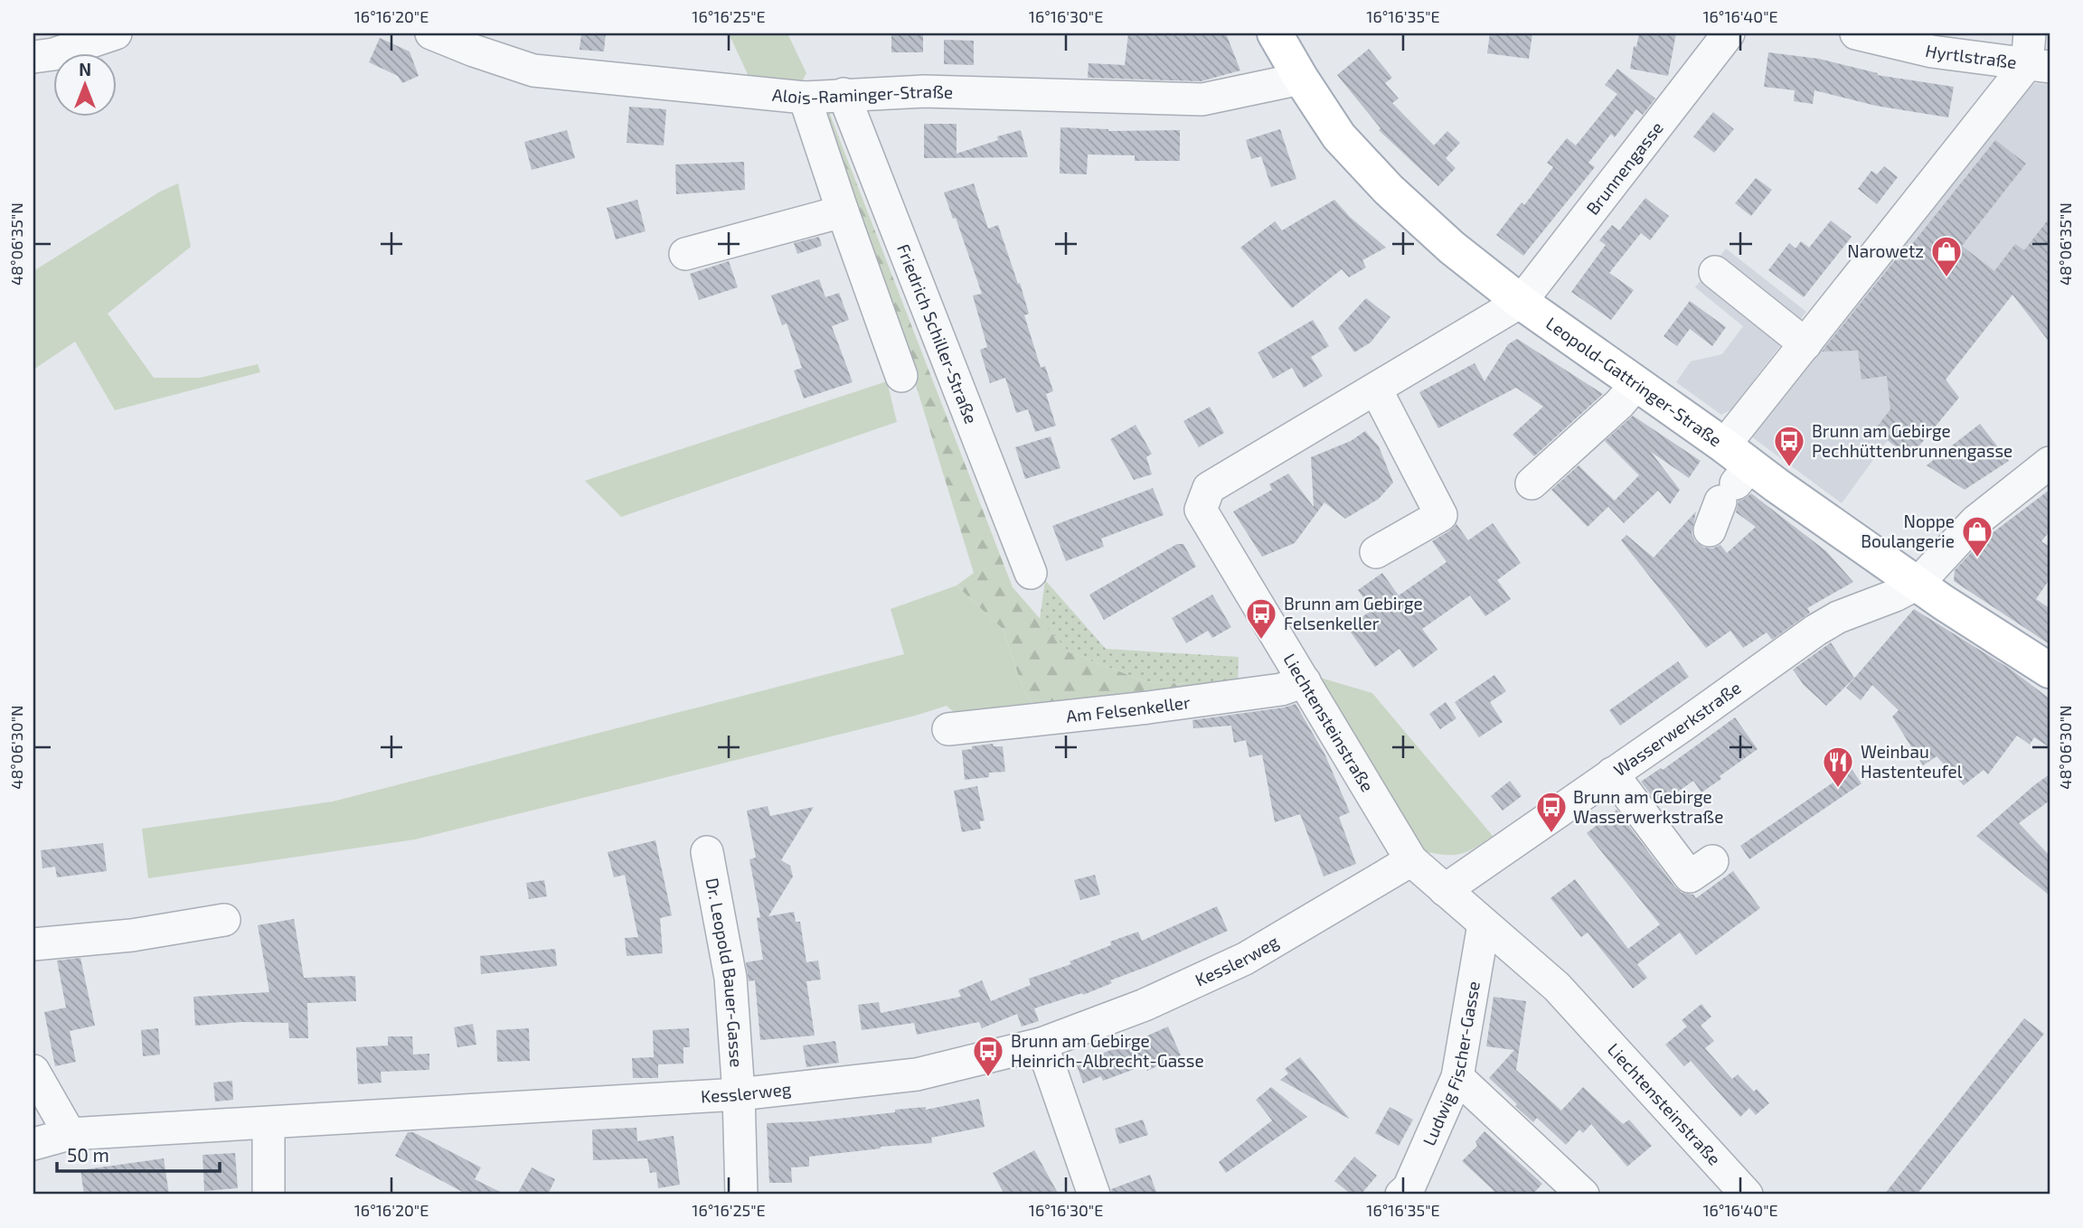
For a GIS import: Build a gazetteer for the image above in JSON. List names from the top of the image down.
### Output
{
  "streets": {
    "main road": ["Leopold-Gattringer-Straße"],
    "street": [
      "Hyrtlstraße",
      "Alois-Raminger-Straße",
      "Brunnengasse",
      "Friedrich Schiller-Straße",
      "Am Felsenkeller",
      "Liechtensteinstraße",
      "Wasserwerkstraße",
      "Kesslerweg",
      "Dr. Leopold Bauer-Gasse",
      "Ludwig Fischer-Gasse"
    ]
  },
  "crossings": [
    ["Alois-Raminger-Straße", "Friedrich Schiller-Straße"],
    ["Alois-Raminger-Straße", "Leopold-Gattringer-Straße"],
    ["Brunnengasse", "Leopold-Gattringer-Straße"],
    ["Brunnengasse", "Liechtensteinstraße"],
    ["Leopold-Gattringer-Straße", "Liechtensteinstraße"],
    ["Leopold-Gattringer-Straße", "Wasserwerkstraße"],
    ["Am Felsenkeller", "Liechtensteinstraße"],
    ["Liechtensteinstraße", "Wasserwerkstraße"],
    ["Liechtensteinstraße", "Kesslerweg"],
    ["Liechtensteinstraße", "Ludwig Fischer-Gasse"],
    ["Kesslerweg", "Dr. Leopold Bauer-Gasse"]
  ],
  "places": {
    "shop": ["Narowetz", "Noppe Boulangerie"],
    "bus stop": [
      "Brunn am Gebirge Pechhüttenbrunnengasse",
      "Brunn am Gebirge Felsenkeller",
      "Brunn am Gebirge Wasserwerkstraße",
      "Brunn am Gebirge Heinrich-Albrecht-Gasse"
    ],
    "restaurant": ["Weinbau Hastenteufel"]
  },
  "scale_bar": "50 m",
  "north": "top",
  "coordinates": [
    "16°16'20\"E",
    "16°16'25\"E",
    "16°16'30\"E",
    "16°16'35\"E",
    "16°16'40\"E",
    "48°06'35\"N",
    "48°06'30\"N"
  ]
}
